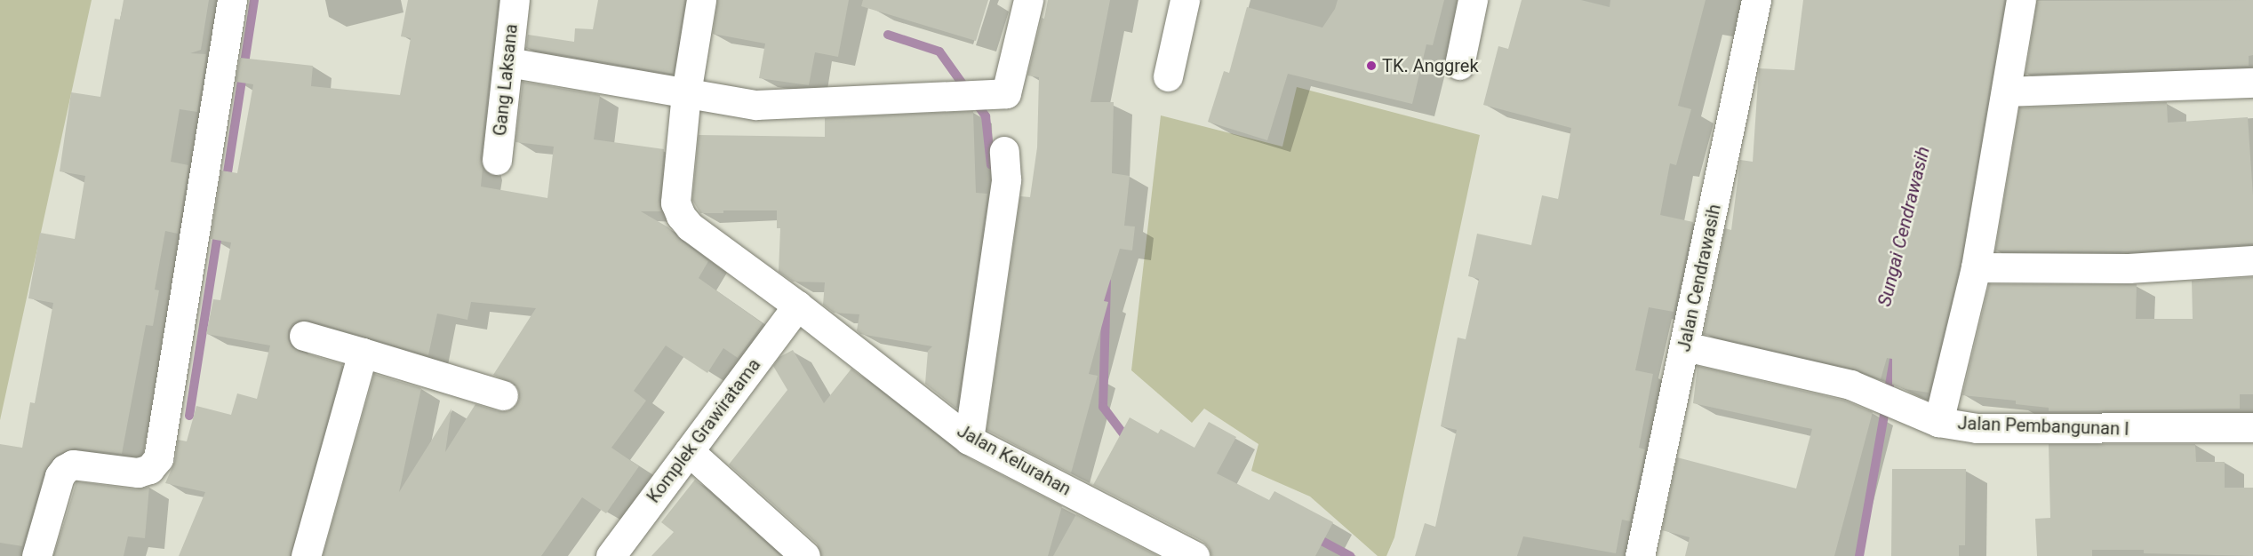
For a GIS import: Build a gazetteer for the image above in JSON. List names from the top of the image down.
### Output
{
  "streets": {
    "street": [
      "Gang Laksana",
      "Jalan Cendrawasih",
      "Jalan Pembangunan I",
      "Komplek Grawiratama",
      "Jalan Kelurahan"
    ]
  },
  "crossings": [
    ["Jalan Cendrawasih", "Jalan Pembangunan I"],
    ["Komplek Grawiratama", "Jalan Kelurahan"]
  ],
  "water": ["Sungai Cendrawasih"],
  "places": ["TK. Anggrek"]
}
